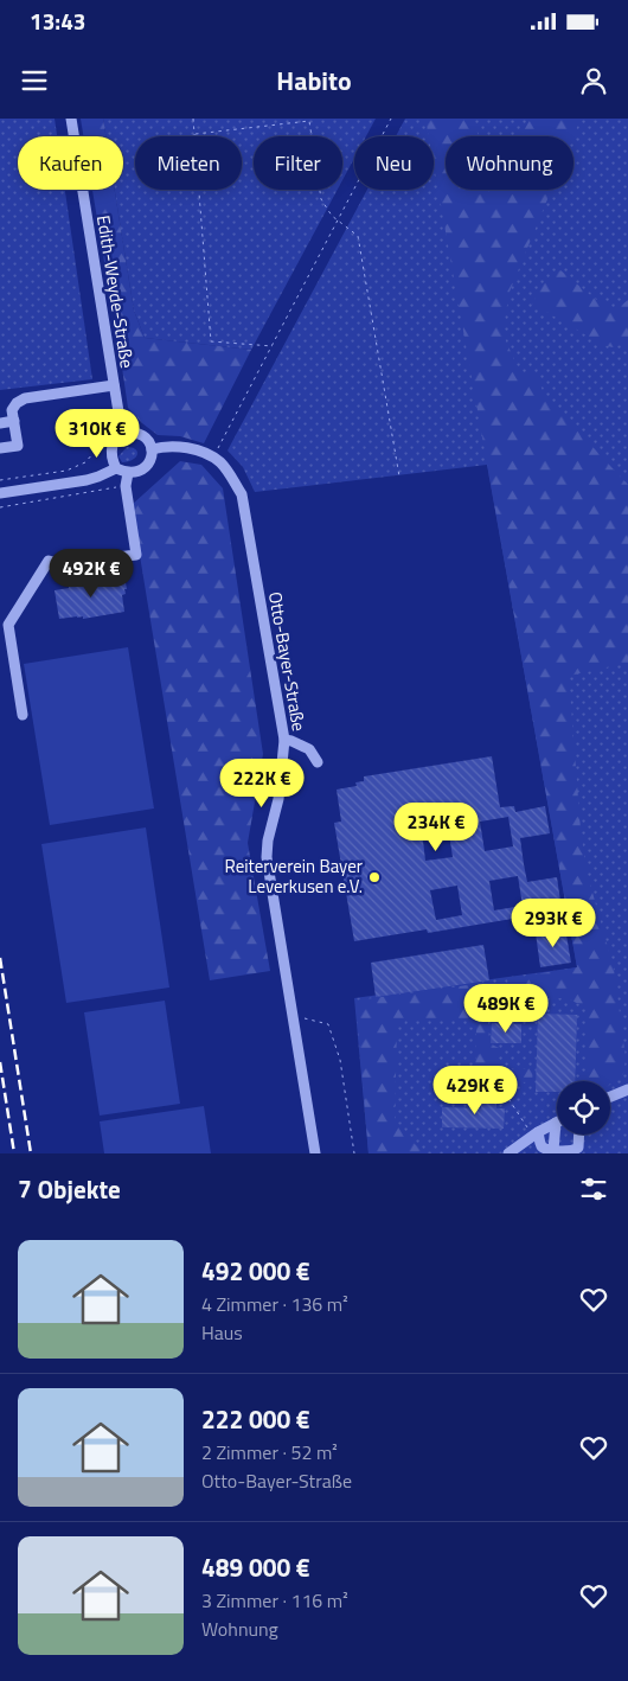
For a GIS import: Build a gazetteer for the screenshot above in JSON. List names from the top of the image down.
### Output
{
  "streets": {
    "street": ["Edith-Weyde-Straße", "Otto-Bayer-Straße"]
  },
  "crossings": [
    ["Edith-Weyde-Straße", "Otto-Bayer-Straße"]
  ],
  "places": ["Reiterverein Bayer Leverkusen e.V."],
  "page": {
    "status": "13:43",
    "header": "Habito",
    "chip": [
      "Kaufen",
      "Mieten",
      "Filter",
      "Neu",
      "Wohnung"
    ],
    "price": [
      "310K €",
      "492K €",
      "222K €",
      "234K €",
      "293K €",
      "489K €",
      "429K €"
    ],
    "heading": "7 Objekte",
    "list": [
      {
        "name": "492 000 €",
        "note": "4 Zimmer · 136 m² · Haus"
      },
      {
        "name": "222 000 €",
        "note": "2 Zimmer · 52 m² · Otto-Bayer-Straße"
      },
      {
        "name": "489 000 €",
        "note": "3 Zimmer · 116 m² · Wohnung"
      }
    ]
  }
}
